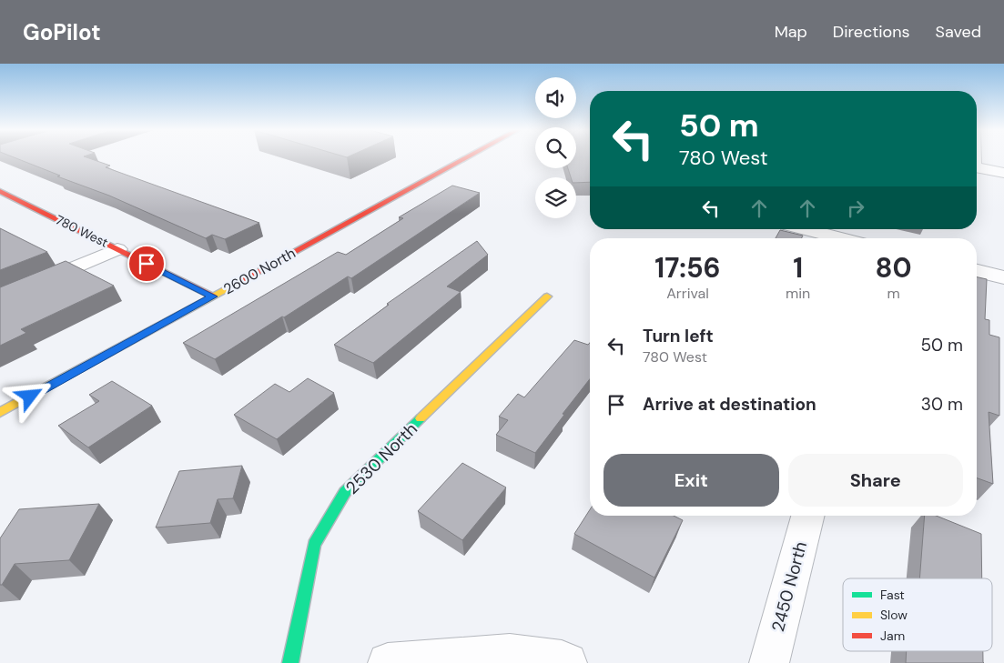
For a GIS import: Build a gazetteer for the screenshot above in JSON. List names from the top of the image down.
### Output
{
  "streets": {
    "street": [
      "780 West",
      "2600 North",
      "2530 North",
      "2450 North"
    ]
  },
  "crossings": [
    ["780 West", "2600 North"]
  ],
  "legend": ["Fast", "Slow", "Jam"],
  "page": {
    "header": "GoPilot",
    "nav": ["Map", "Directions", "Saved"],
    "turn": ["50 m", "780 West"],
    "eta": [
      "17:56",
      "Arrival",
      "1",
      "min",
      "80",
      "m"
    ],
    "list": [
      {
        "name": "Turn left",
        "note": "780 West",
        "value": "50 m"
      },
      {
        "name": "Arrive at destination",
        "value": "30 m"
      }
    ],
    "buttons": ["Exit", "Share"]
  }
}
